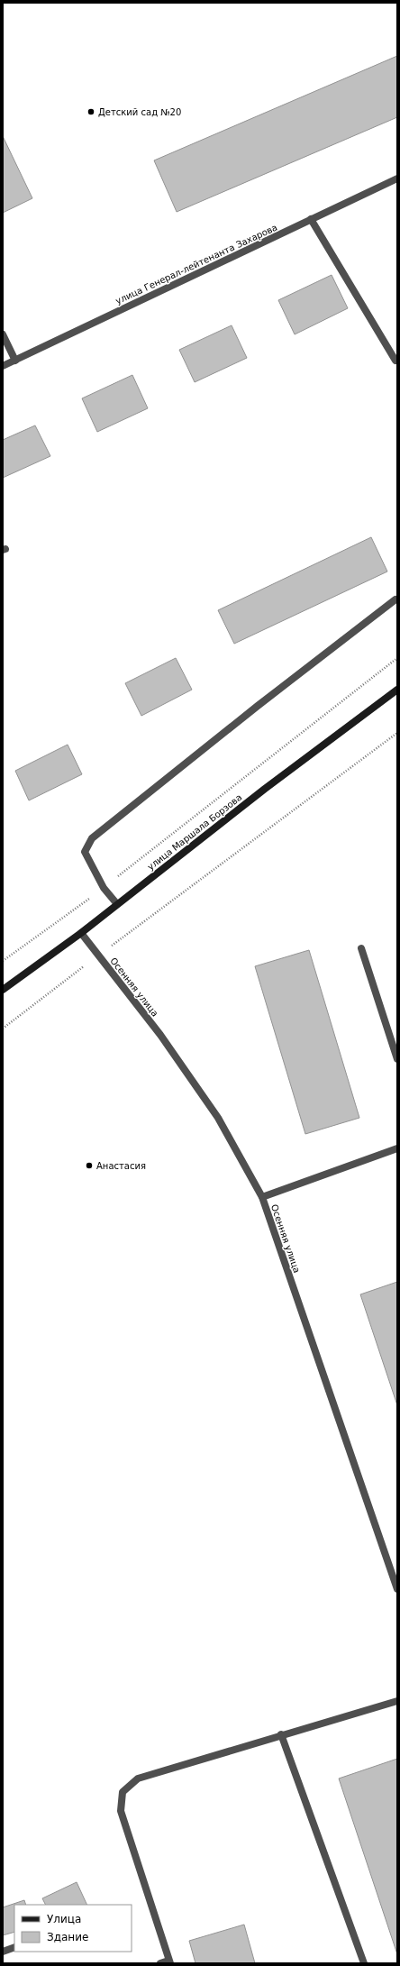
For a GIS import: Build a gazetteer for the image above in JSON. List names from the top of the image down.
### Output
{
  "streets": {
    "main road": ["улица Маршала Борзова"],
    "street": ["улица Генерал-лейтенанта Захарова", "Осенняя улица"]
  },
  "crossings": [
    ["улица Маршала Борзова", "Осенняя улица"]
  ],
  "places": ["Детский сад №20", "Анастасия"],
  "legend": ["Улица", "Здание"]
}
